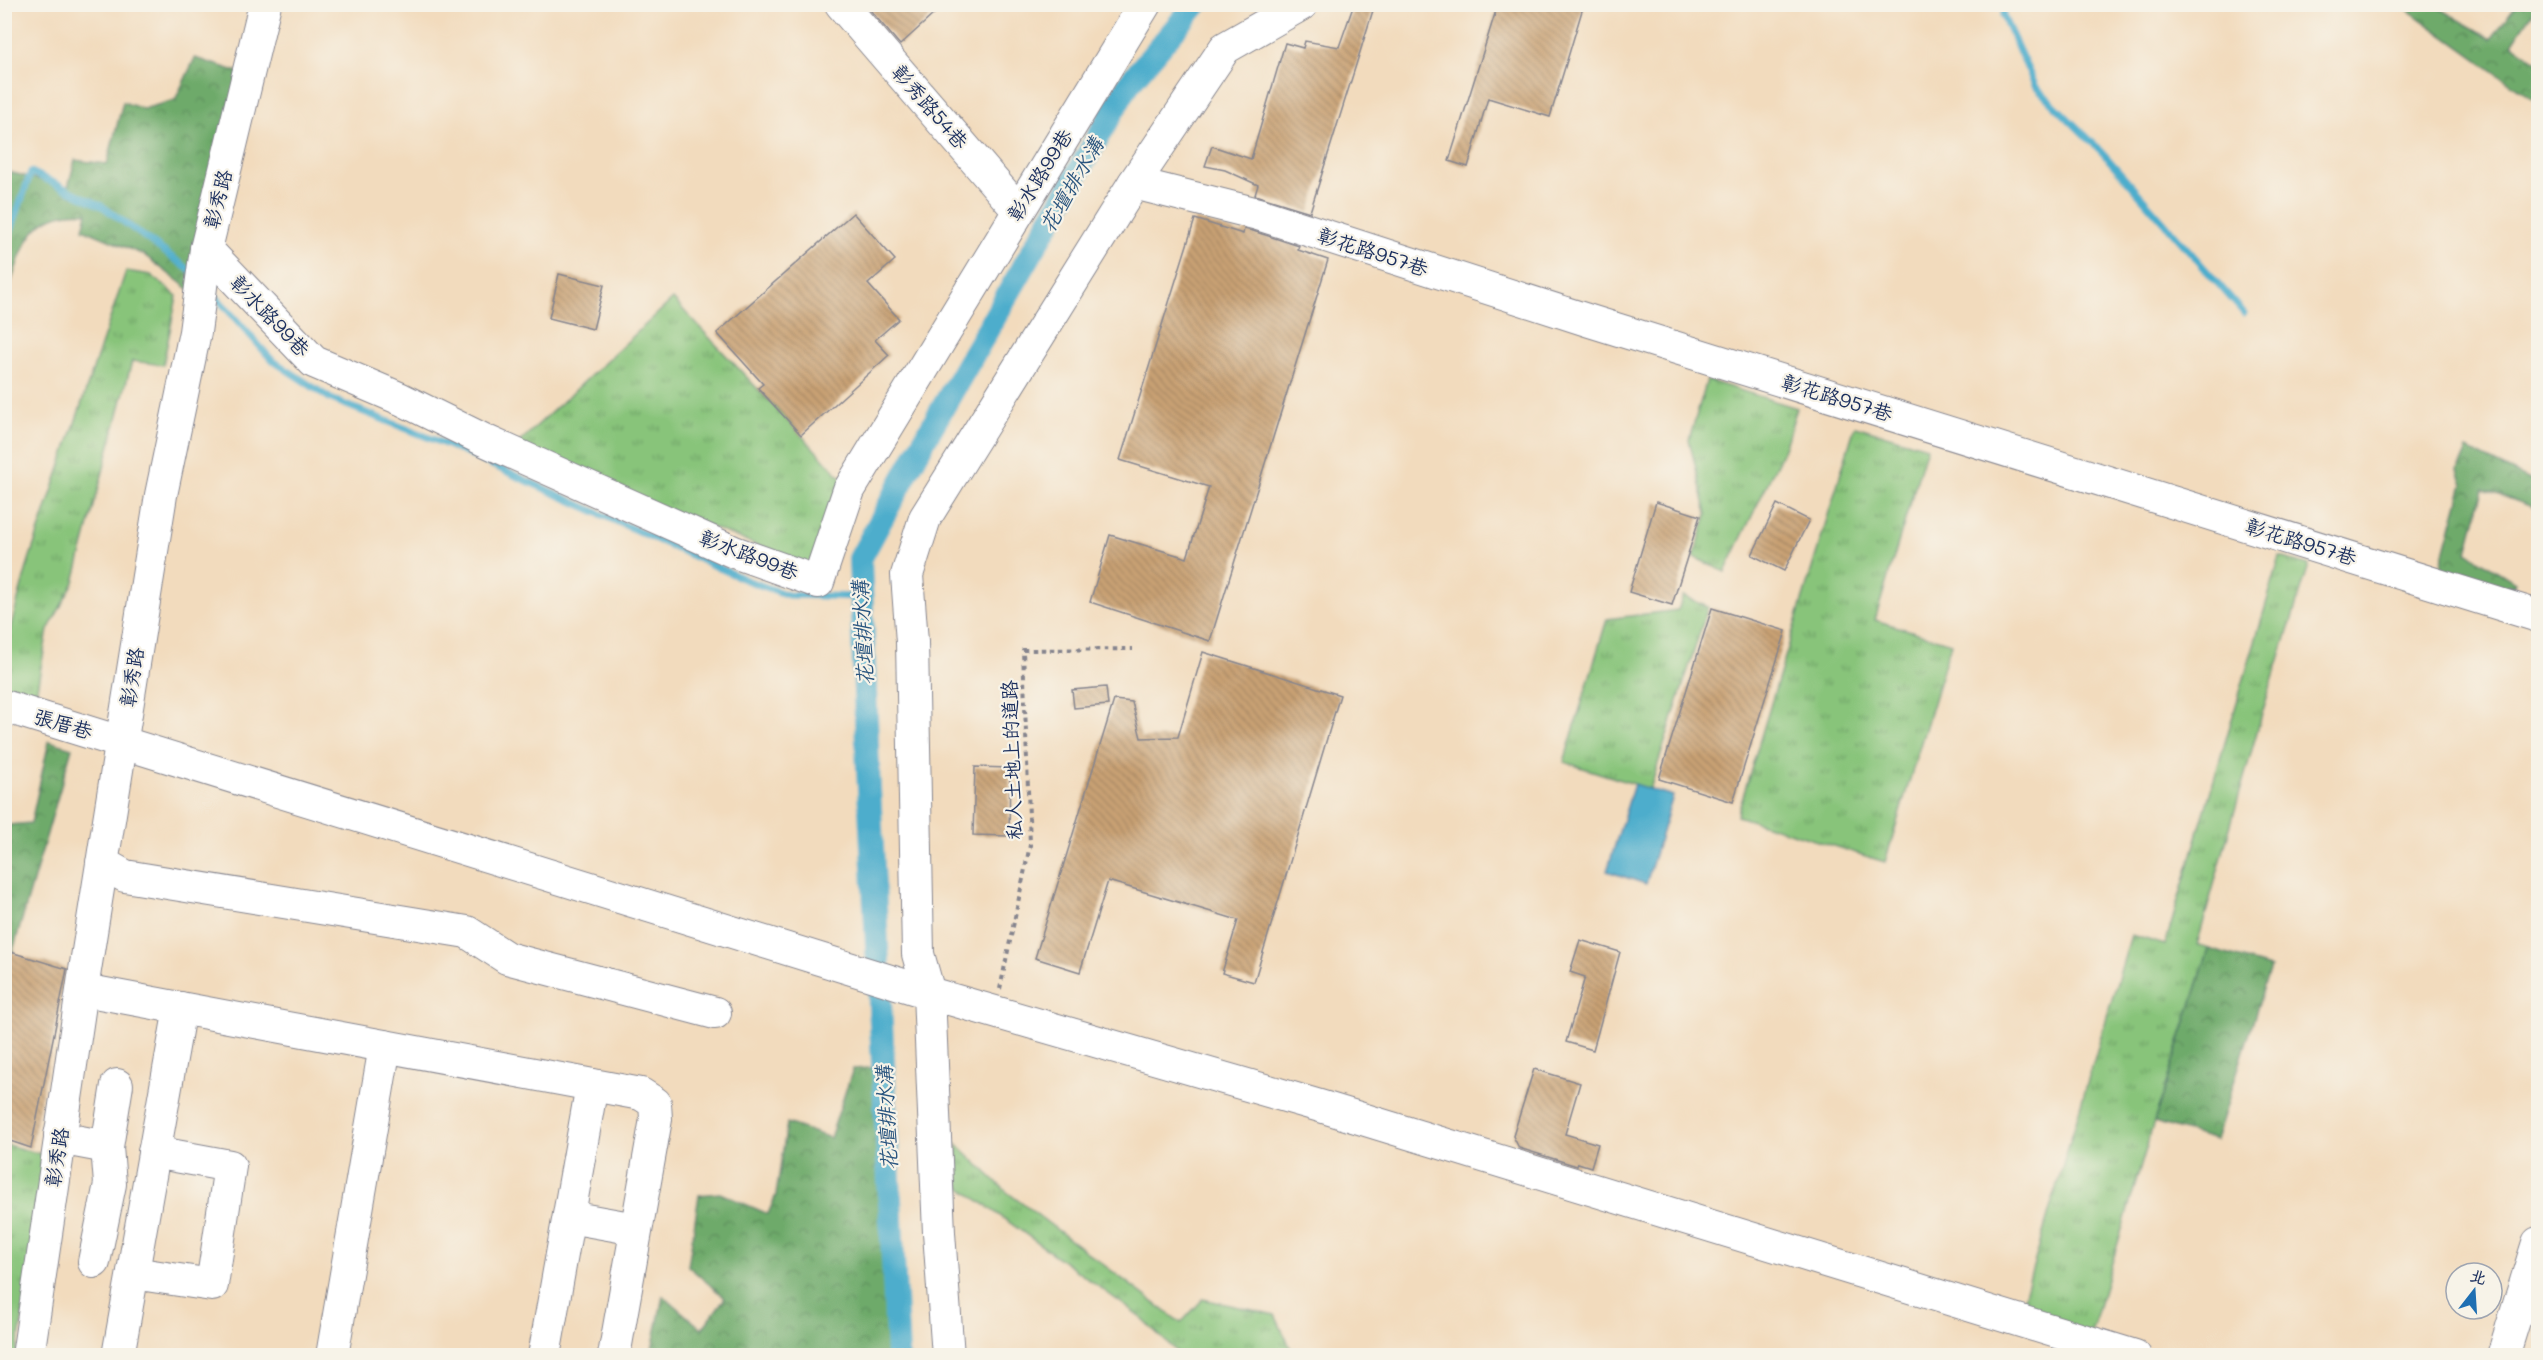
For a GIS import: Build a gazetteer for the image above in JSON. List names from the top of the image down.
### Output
{
  "streets": {
    "street": [
      "彰秀路54巷",
      "彰水路99巷",
      "彰秀路",
      "彰花路957巷",
      "張厝巷"
    ],
    "path": ["私人土地上的道路"]
  },
  "crossings": [
    ["彰秀路54巷", "彰水路99巷"],
    ["彰水路99巷", "彰秀路"],
    ["彰秀路", "張厝巷"],
    ["張厝巷", "私人土地上的道路"]
  ],
  "water": ["花壇排水溝"],
  "north": "top"
}
